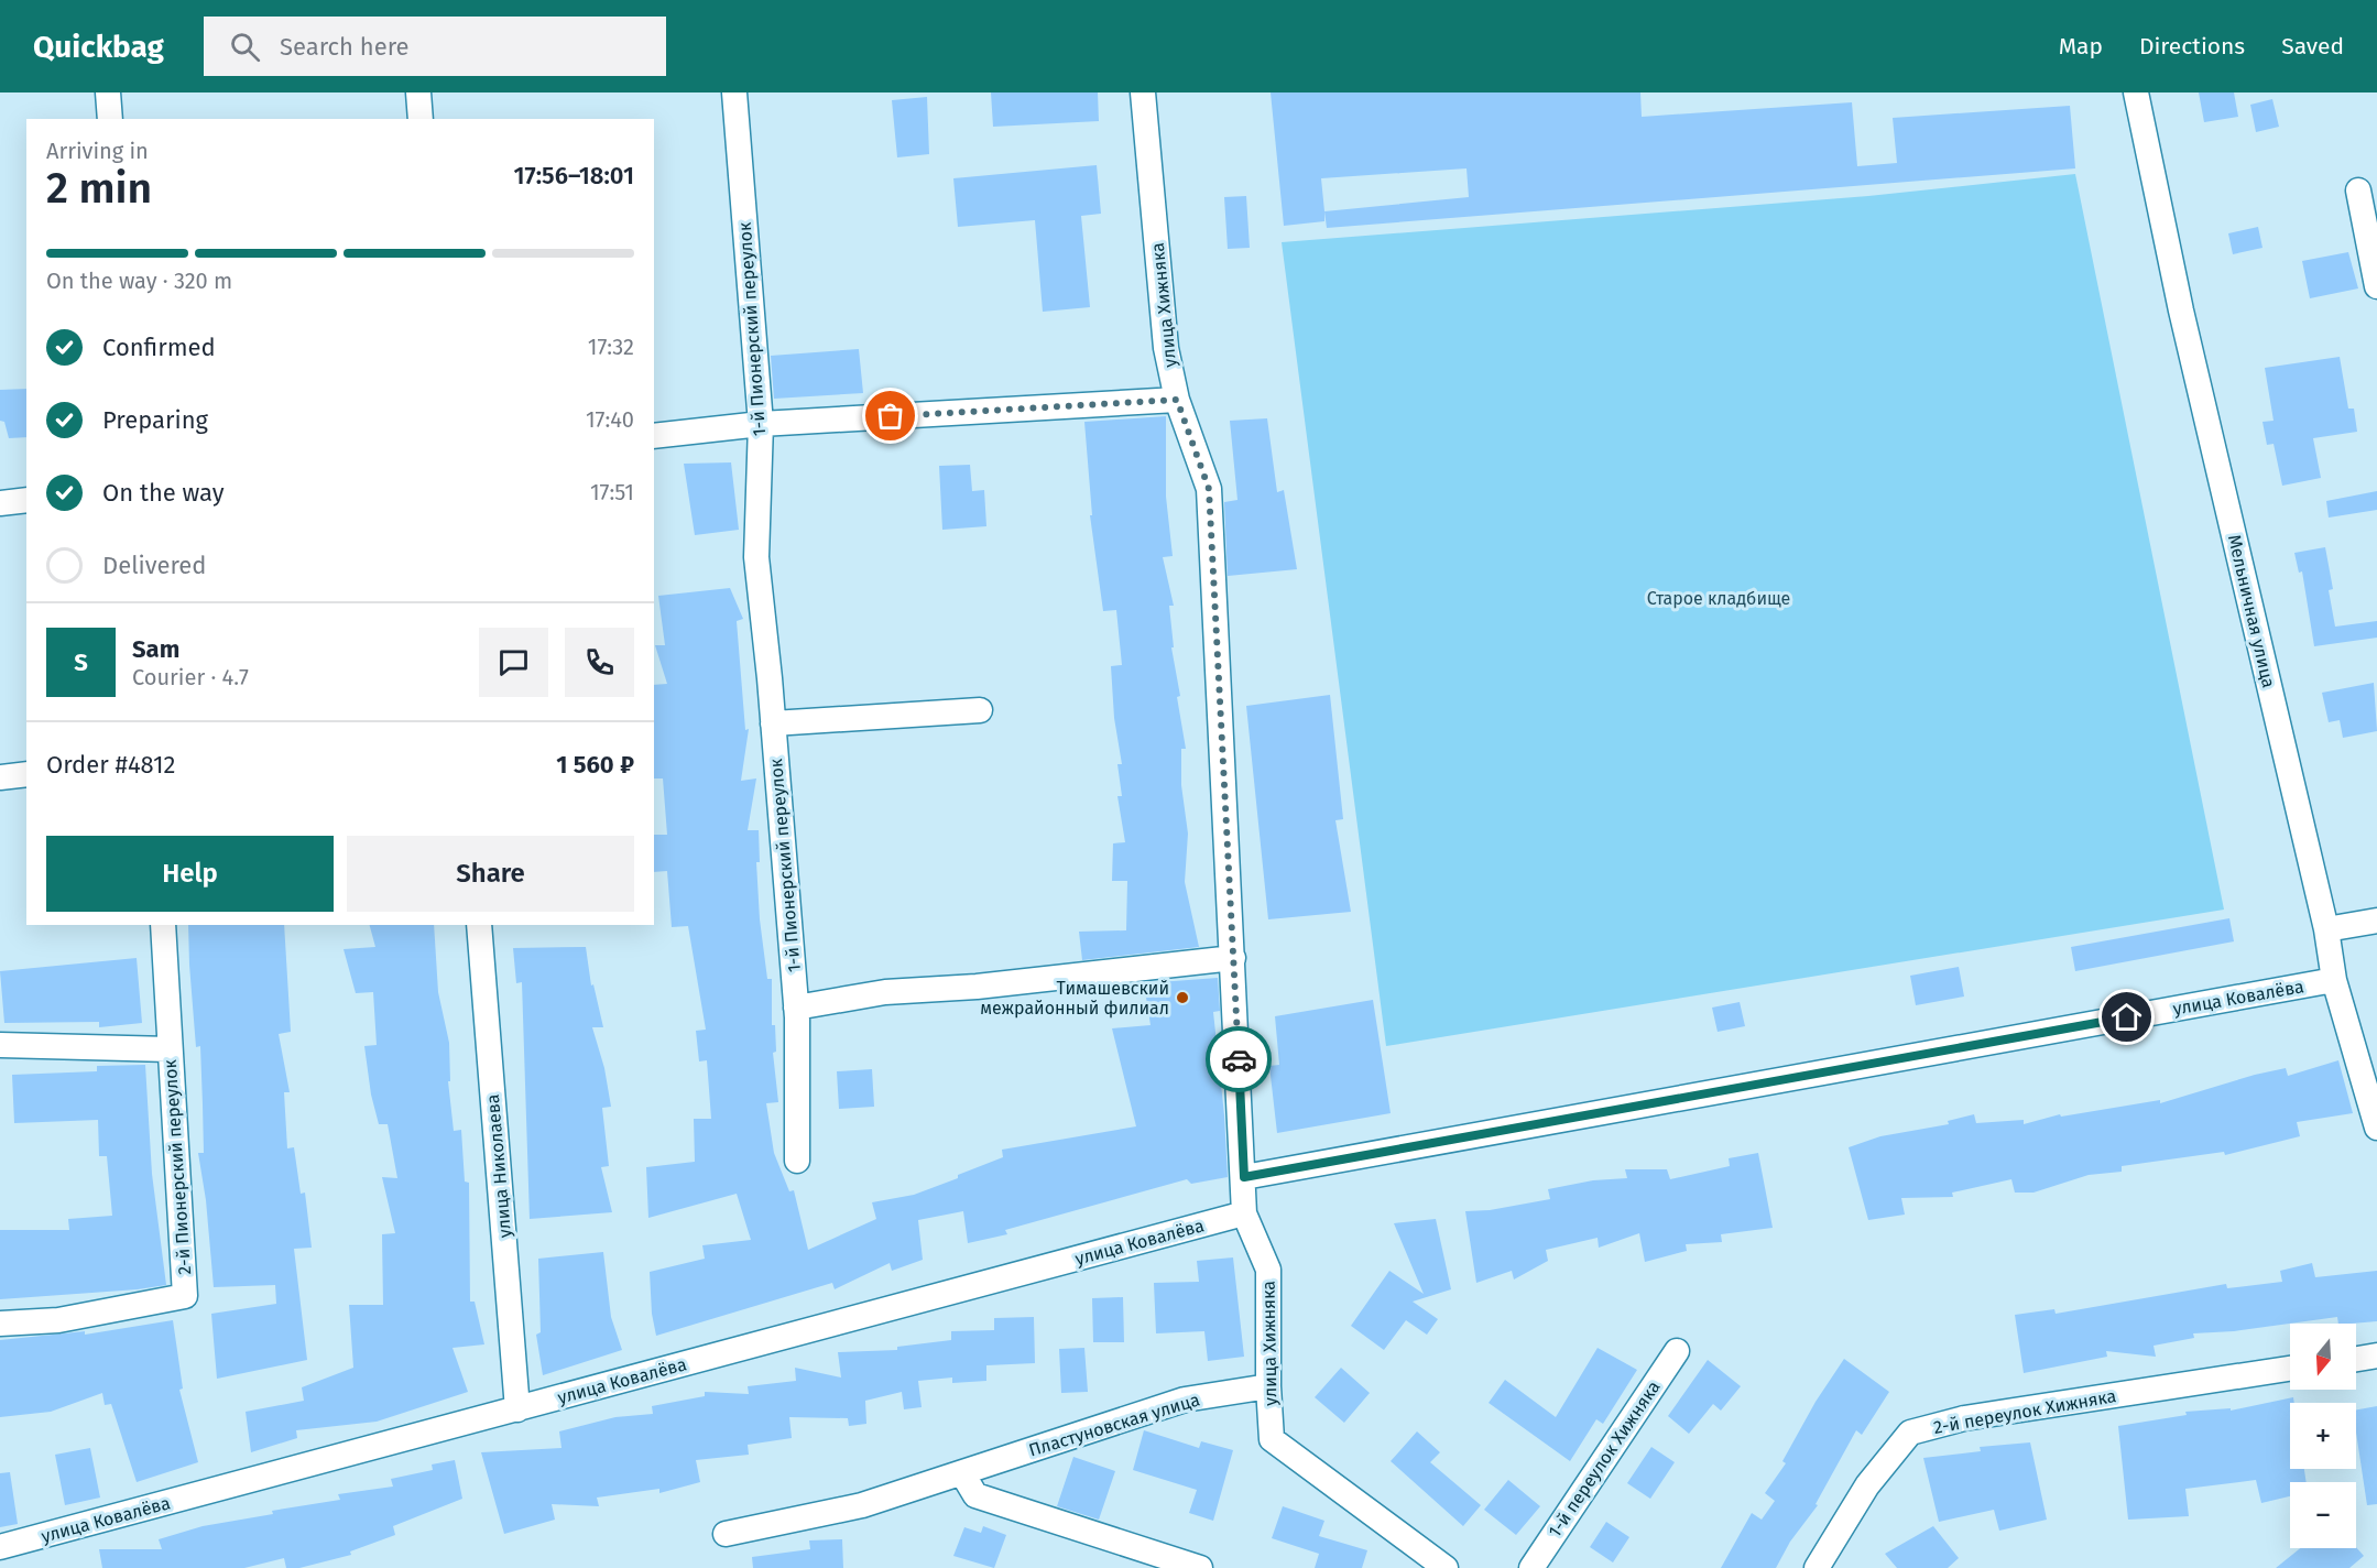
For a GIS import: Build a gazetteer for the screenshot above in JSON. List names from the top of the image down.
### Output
{
  "streets": {
    "street": [
      "улица Хижняка",
      "1-й Пионерский переулок",
      "Мельничная улица",
      "улица Ковалёва",
      "улица Николаева",
      "2-й Пионерский переулок",
      "2-й переулок Хижняка",
      "Пластуновская улица",
      "1-й переулок Хижняка"
    ]
  },
  "crossings": [
    ["улица Хижняка", "улица Ковалёва"],
    ["улица Хижняка", "Пластуновская улица"],
    ["Мельничная улица", "улица Ковалёва"],
    ["улица Ковалёва", "улица Николаева"]
  ],
  "parks": ["Старое кладбище"],
  "places": ["Тимашевский межрайонный филиал"],
  "north": "bottom",
  "page": {
    "header": "Quickbag",
    "search": "Search here",
    "nav": ["Map", "Directions", "Saved"],
    "heading": ["2 min", "Arriving in", "17:56–18:01"],
    "panel": [
      "Sam",
      "Courier · 4.7",
      "Order #4812",
      "1 560 ₽"
    ],
    "bar": "On the way · 320 m",
    "list": [
      ["Confirmed", "17:32"],
      ["Preparing", "17:40"],
      ["On the way", "17:51"],
      "Delivered"
    ],
    "round": "S",
    "buttons": ["Help", "Share"],
    "map_buttons": ["+", "−"]
  }
}
